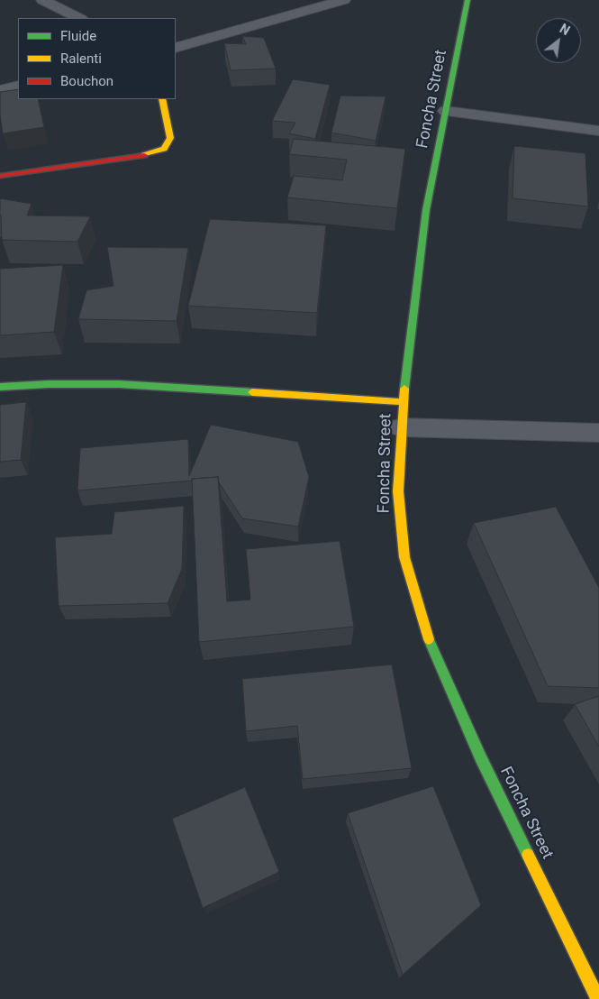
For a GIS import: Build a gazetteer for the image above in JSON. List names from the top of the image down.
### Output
{
  "streets": {
    "main road": ["Foncha Street"]
  },
  "legend": ["Fluide", "Ralenti", "Bouchon"],
  "north": "top right"
}
